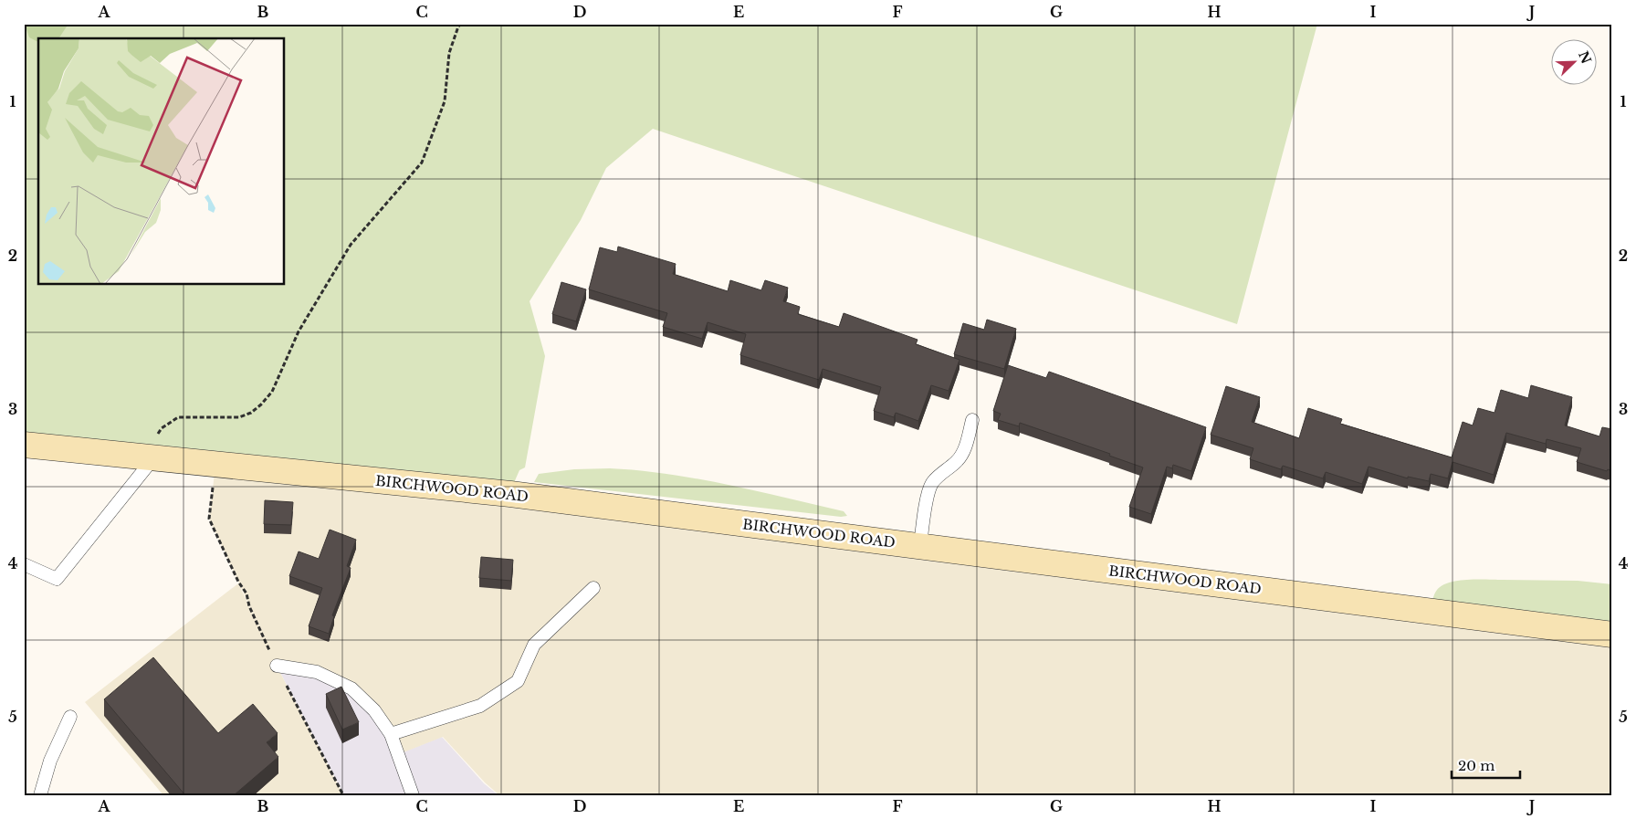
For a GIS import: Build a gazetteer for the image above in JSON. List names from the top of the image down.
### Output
{
  "streets": {
    "street": ["BIRCHWOOD ROAD"]
  },
  "scale_bar": "20 m",
  "north": "top right",
  "grid": {
    "columns": [
      "A",
      "B",
      "C",
      "D",
      "E",
      "F",
      "G",
      "H",
      "I",
      "J"
    ],
    "rows": [
      "1",
      "2",
      "3",
      "4",
      "5"
    ]
  }
}
